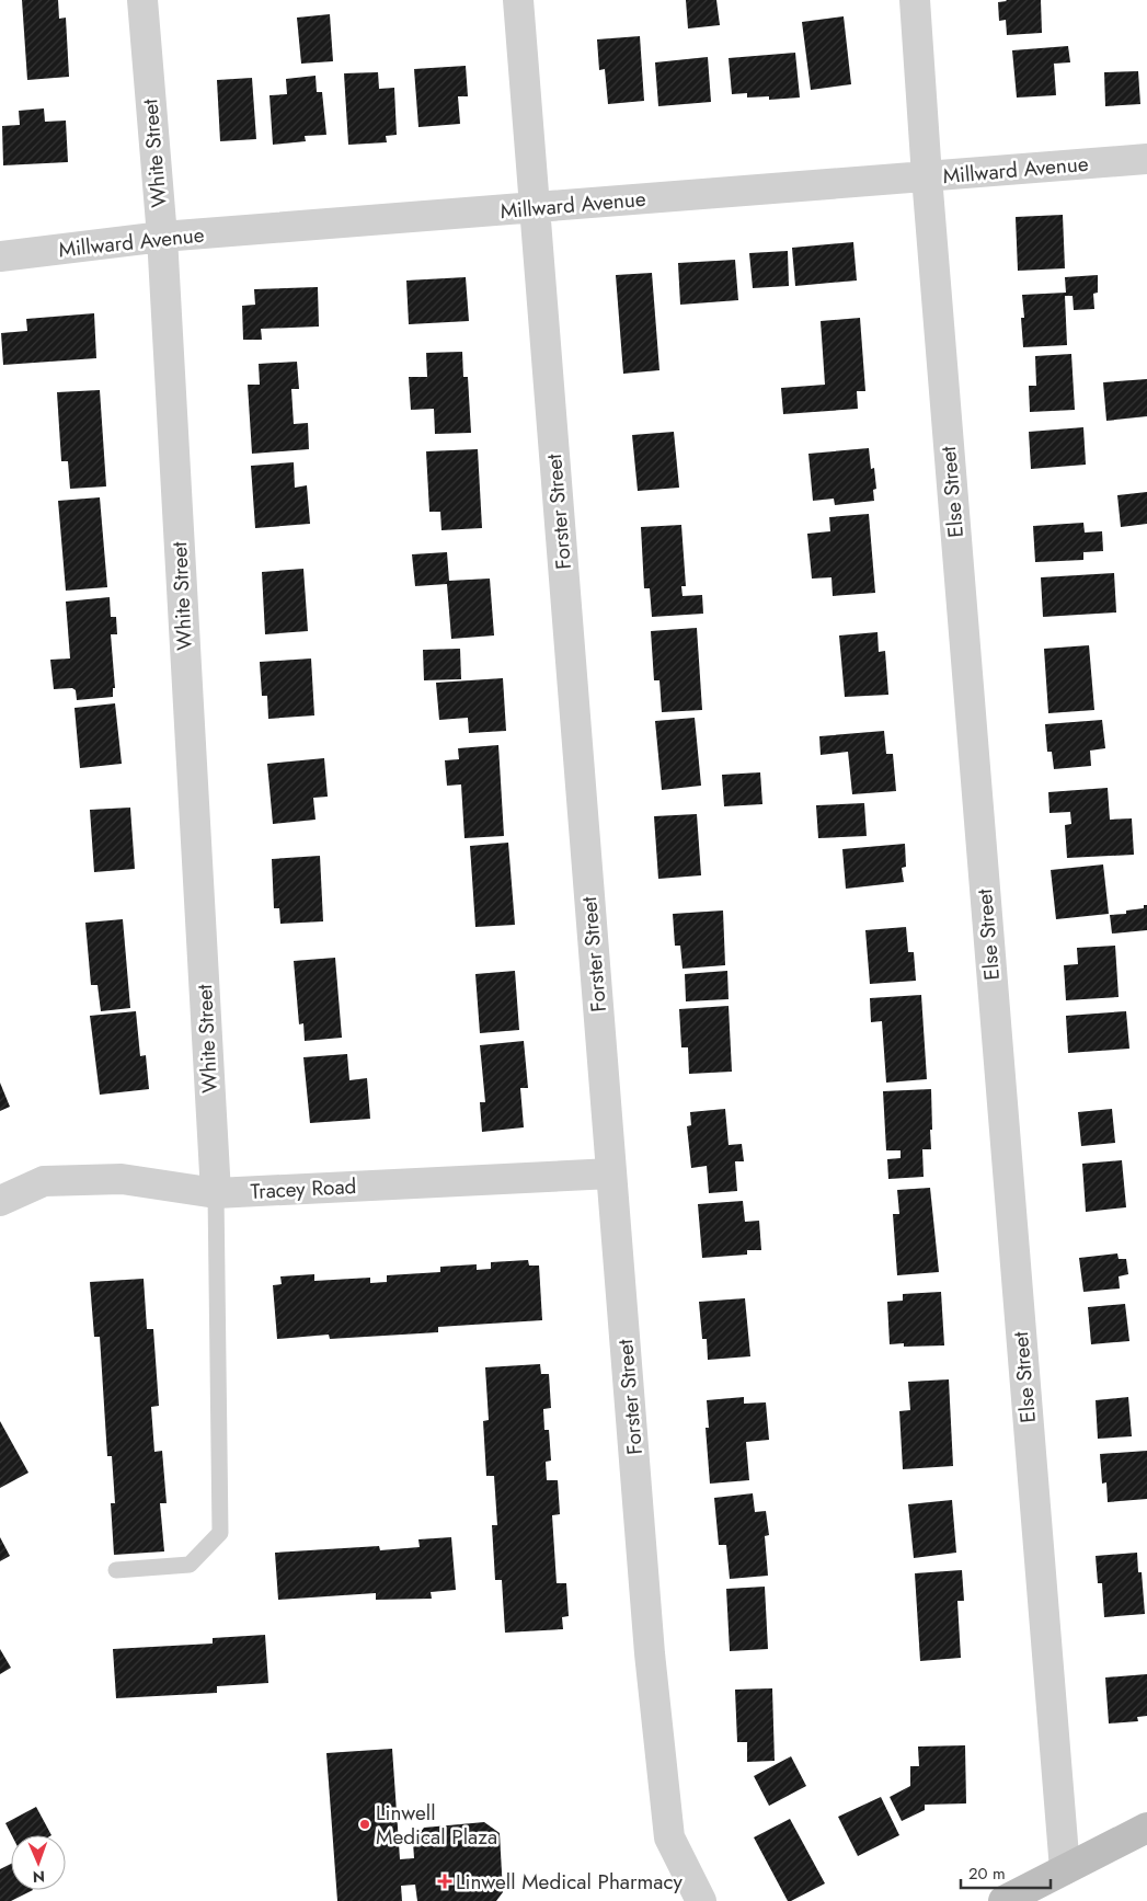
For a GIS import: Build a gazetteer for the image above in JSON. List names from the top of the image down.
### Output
{
  "streets": {
    "street": [
      "White Street",
      "Millward Avenue",
      "Else Street",
      "Forster Street",
      "Tracey Road"
    ]
  },
  "crossings": [
    ["White Street", "Millward Avenue"],
    ["White Street", "Tracey Road"],
    ["Millward Avenue", "Else Street"],
    ["Millward Avenue", "Forster Street"],
    ["Forster Street", "Tracey Road"]
  ],
  "places": {
    "other": ["Linwell Medical Plaza"],
    "health": ["Linwell Medical Pharmacy"]
  },
  "scale_bar": "20 m",
  "north": "bottom"
}
